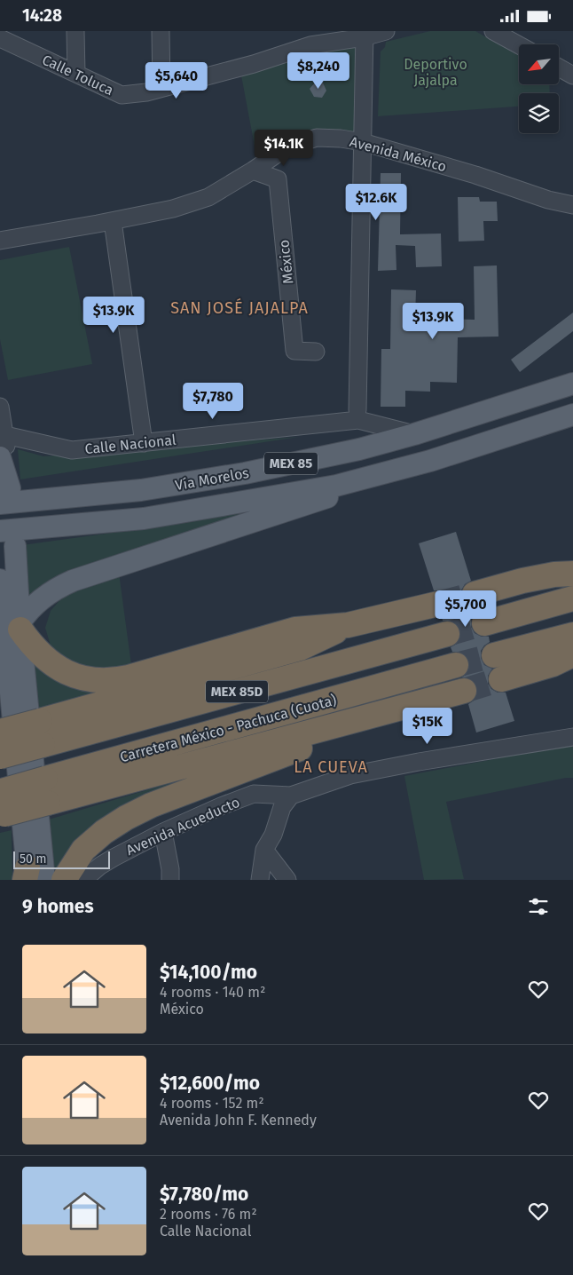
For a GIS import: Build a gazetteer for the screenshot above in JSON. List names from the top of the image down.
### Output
{
  "streets": {
    "highway": ["MEX 85D", "Carretera México - Pachuca (Cuota)"],
    "main road": ["MEX 85", "Vía Morelos"],
    "street": [
      "Calle Toluca",
      "Avenida México",
      "México",
      "Calle Nacional",
      "Avenida Acueducto"
    ]
  },
  "crossings": [
    ["Avenida México", "México"],
    ["Calle Nacional", "Vía Morelos"]
  ],
  "districts": ["SAN JOSÉ JAJALPA", "LA CUEVA"],
  "parks": ["Deportivo Jajalpa"],
  "scale_bar": "50 m",
  "north": "bottom left",
  "page": {
    "status": "14:28",
    "price": [
      "$8,240",
      "$5,640",
      "$14.1K",
      "$12.6K",
      "$13.9K",
      "$13.9K",
      "$7,780",
      "$5,700",
      "$15K"
    ],
    "scale": "50 m",
    "heading": "9 homes",
    "list": [
      {
        "name": "$14,100/mo",
        "note": "4 rooms · 140 m² · México"
      },
      {
        "name": "$12,600/mo",
        "note": "4 rooms · 152 m² · Avenida John F. Kennedy"
      },
      {
        "name": "$7,780/mo",
        "note": "2 rooms · 76 m² · Calle Nacional"
      }
    ]
  }
}
